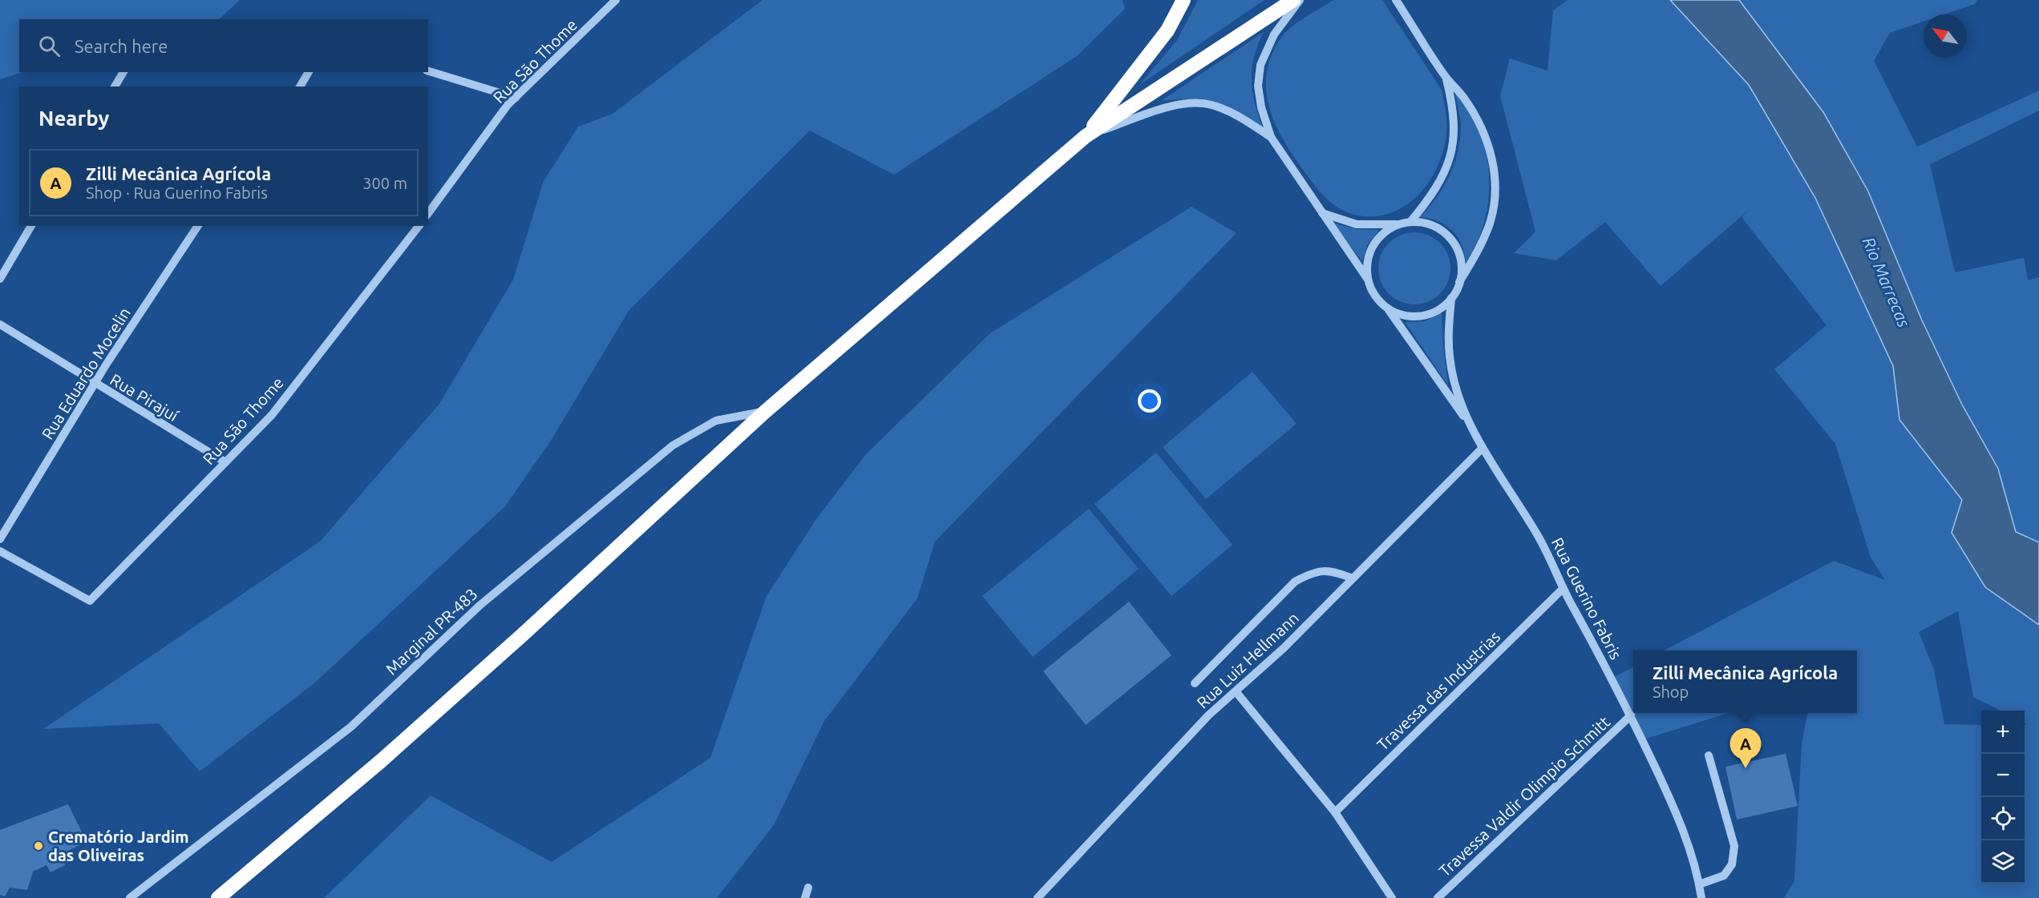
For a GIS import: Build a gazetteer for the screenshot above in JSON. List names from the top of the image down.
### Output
{
  "streets": {
    "street": [
      "Rua São Thome",
      "Rua Eduardo Mocelin",
      "Rua Pirajuí",
      "Rua Guerino Fabris",
      "Marginal PR-483",
      "Rua Luiz Hellmann",
      "Travessa das Industrias",
      "Travessa Valdir Olimpio Schmitt"
    ]
  },
  "crossings": [
    ["Rua São Thome", "Rua Pirajuí"],
    ["Rua Eduardo Mocelin", "Rua Pirajuí"],
    ["Rua Guerino Fabris", "Rua Luiz Hellmann"],
    ["Rua Guerino Fabris", "Travessa das Industrias"],
    ["Rua Guerino Fabris", "Travessa Valdir Olimpio Schmitt"]
  ],
  "water": ["Rio Marrecas"],
  "places": ["Crematório Jardim das Oliveiras"],
  "north": "top left",
  "page": {
    "search": "Search here",
    "heading": "Nearby",
    "list": [
      {
        "mark": "A",
        "name": "Zilli Mecânica Agrícola",
        "note": "Shop · Rua Guerino Fabris",
        "value": "300 m"
      }
    ],
    "popup": ["Zilli Mecânica Agrícola", "Shop"],
    "map_buttons": ["+", "−"],
    "pins": "A"
  }
}
